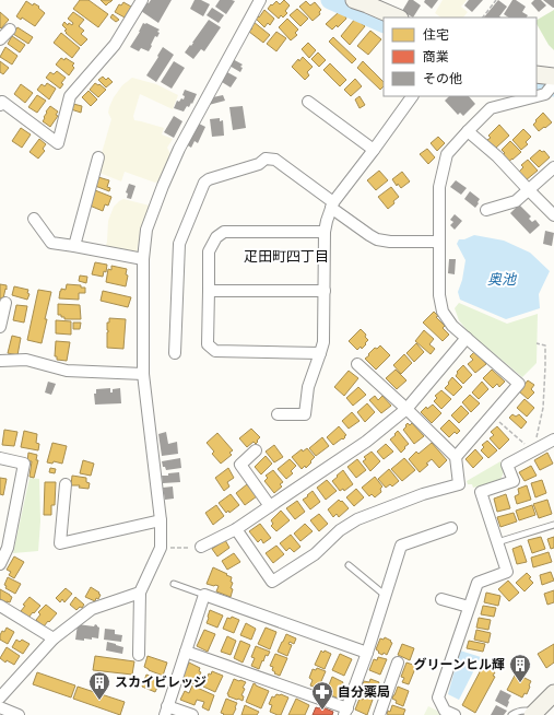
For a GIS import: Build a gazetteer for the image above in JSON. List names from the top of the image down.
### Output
{
  "districts": ["疋田町四丁目"],
  "water": ["奥池"],
  "places": {
    "building": ["グリーンヒル輝", "スカイビレッジ"],
    "pharmacy": ["自分薬局"]
  },
  "legend": ["住宅", "商業", "その他"]
}
